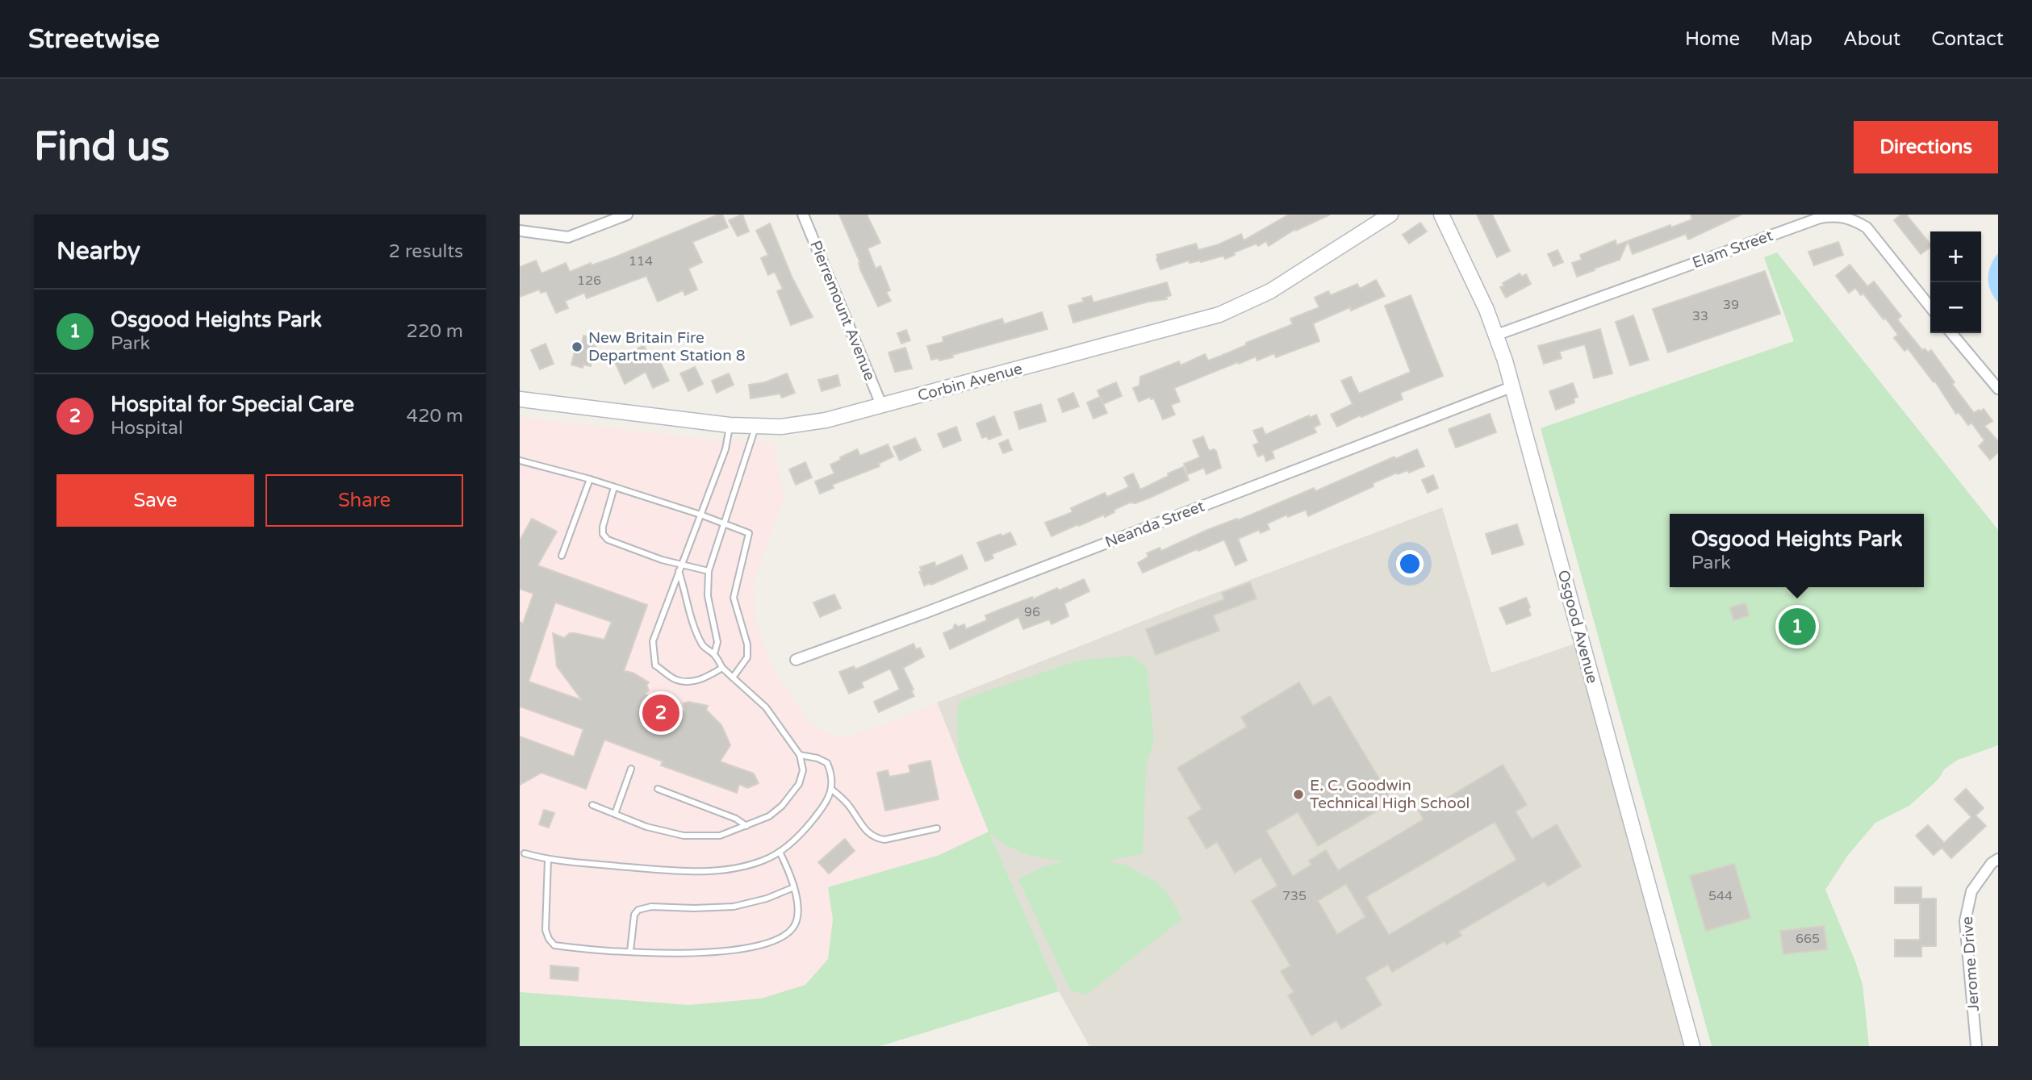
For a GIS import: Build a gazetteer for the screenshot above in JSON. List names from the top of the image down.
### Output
{
  "streets": {
    "main road": ["Corbin Avenue", "Osgood Avenue"],
    "street": [
      "Elam Street",
      "Pierremount Avenue",
      "Neanda Street",
      "Jerome Drive"
    ]
  },
  "crossings": [
    ["Elam Street", "Osgood Avenue"],
    ["Pierremount Avenue", "Corbin Avenue"],
    ["Neanda Street", "Osgood Avenue"]
  ],
  "places": ["New Britain Fire Department Station 8", "E. C. Goodwin Technical High School"],
  "house_numbers": [
    "114",
    "126",
    "39",
    "33",
    "96",
    "735",
    "544",
    "665"
  ],
  "page": {
    "header": "Streetwise",
    "nav": [
      "Home",
      "Map",
      "About",
      "Contact"
    ],
    "buttons": [
      "Directions",
      ["Save", "Share"]
    ],
    "title": "Find us",
    "heading": ["Nearby", "2 results"],
    "map_buttons": ["+", "−"],
    "list": [
      {
        "mark": "1",
        "name": "Osgood Heights Park",
        "note": "Park",
        "value": "220 m"
      },
      {
        "mark": "2",
        "name": "Hospital for Special Care",
        "note": "Hospital",
        "value": "420 m"
      }
    ],
    "popup": ["Osgood Heights Park", "Park"],
    "pins": ["1", "2"]
  }
}
